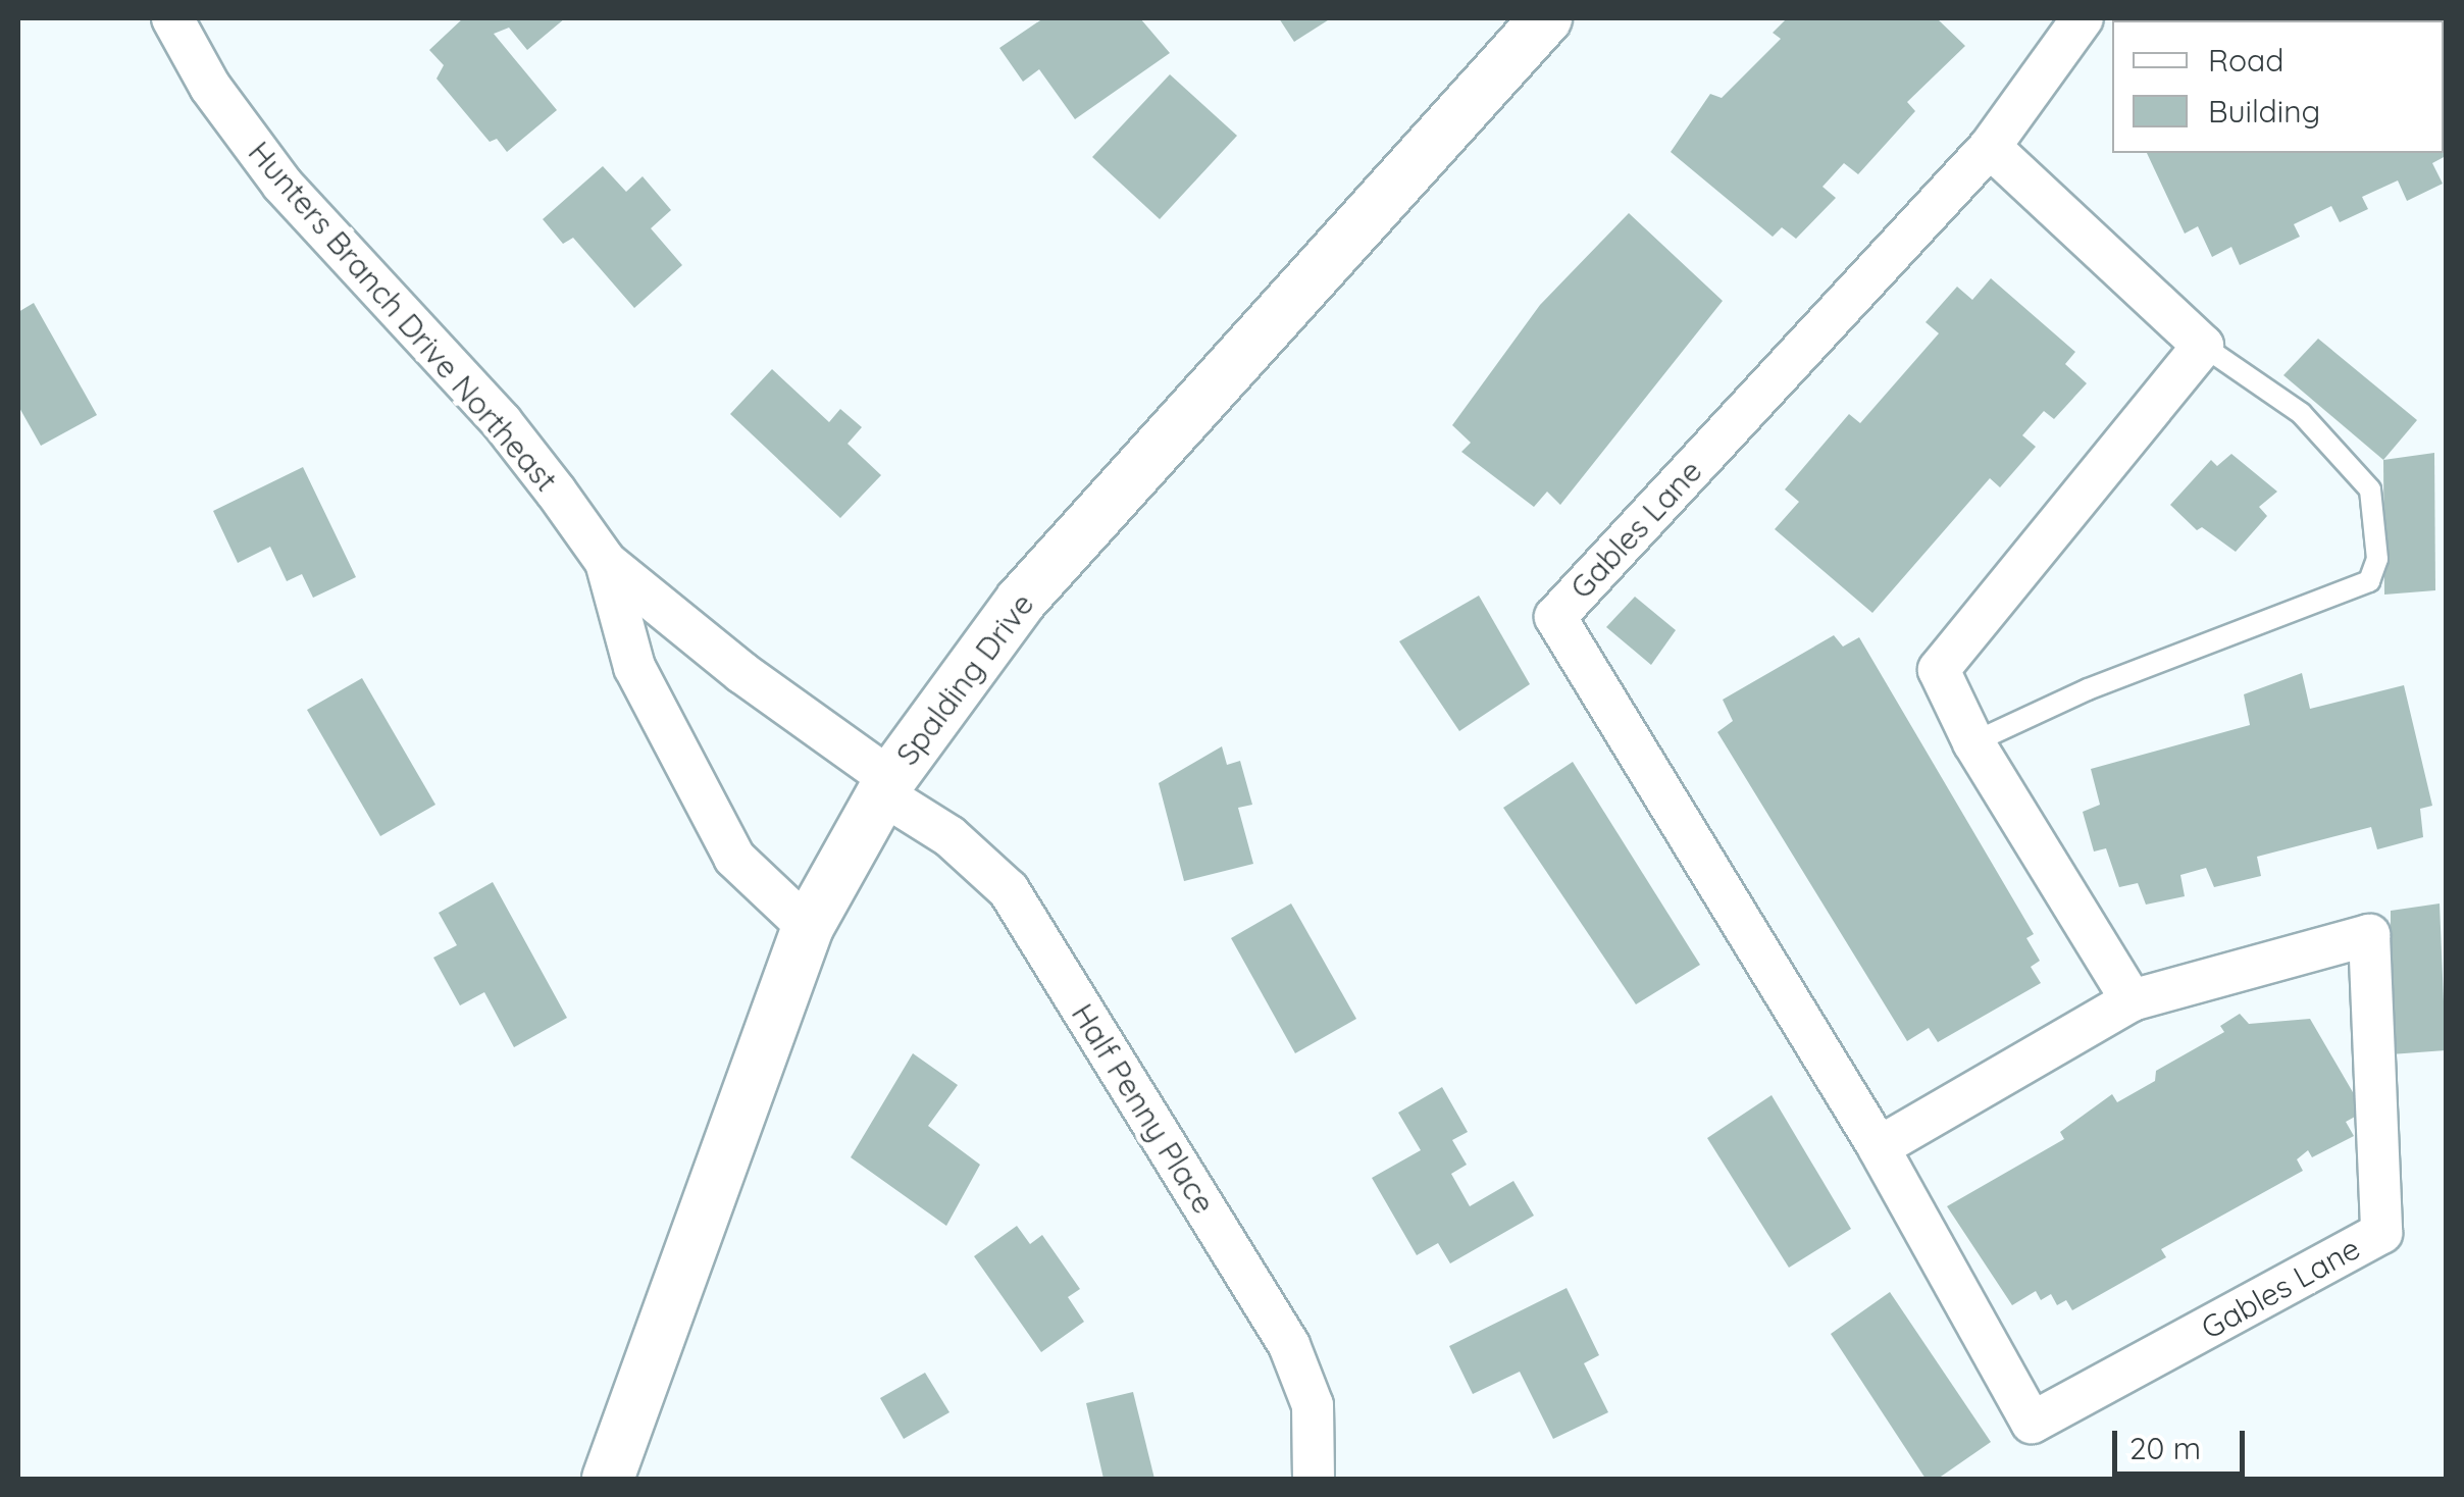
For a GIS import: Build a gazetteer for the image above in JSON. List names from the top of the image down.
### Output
{
  "streets": {
    "street": [
      "Hunters Branch Drive Northeast",
      "Gables Lane",
      "Spalding Drive",
      "Half Penny Place"
    ]
  },
  "crossings": [
    ["Hunters Branch Drive Northeast", "Spalding Drive"],
    ["Hunters Branch Drive Northeast", "Half Penny Place"],
    ["Spalding Drive", "Half Penny Place"]
  ],
  "legend": ["Road", "Building"],
  "scale_bar": "20 m"
}
